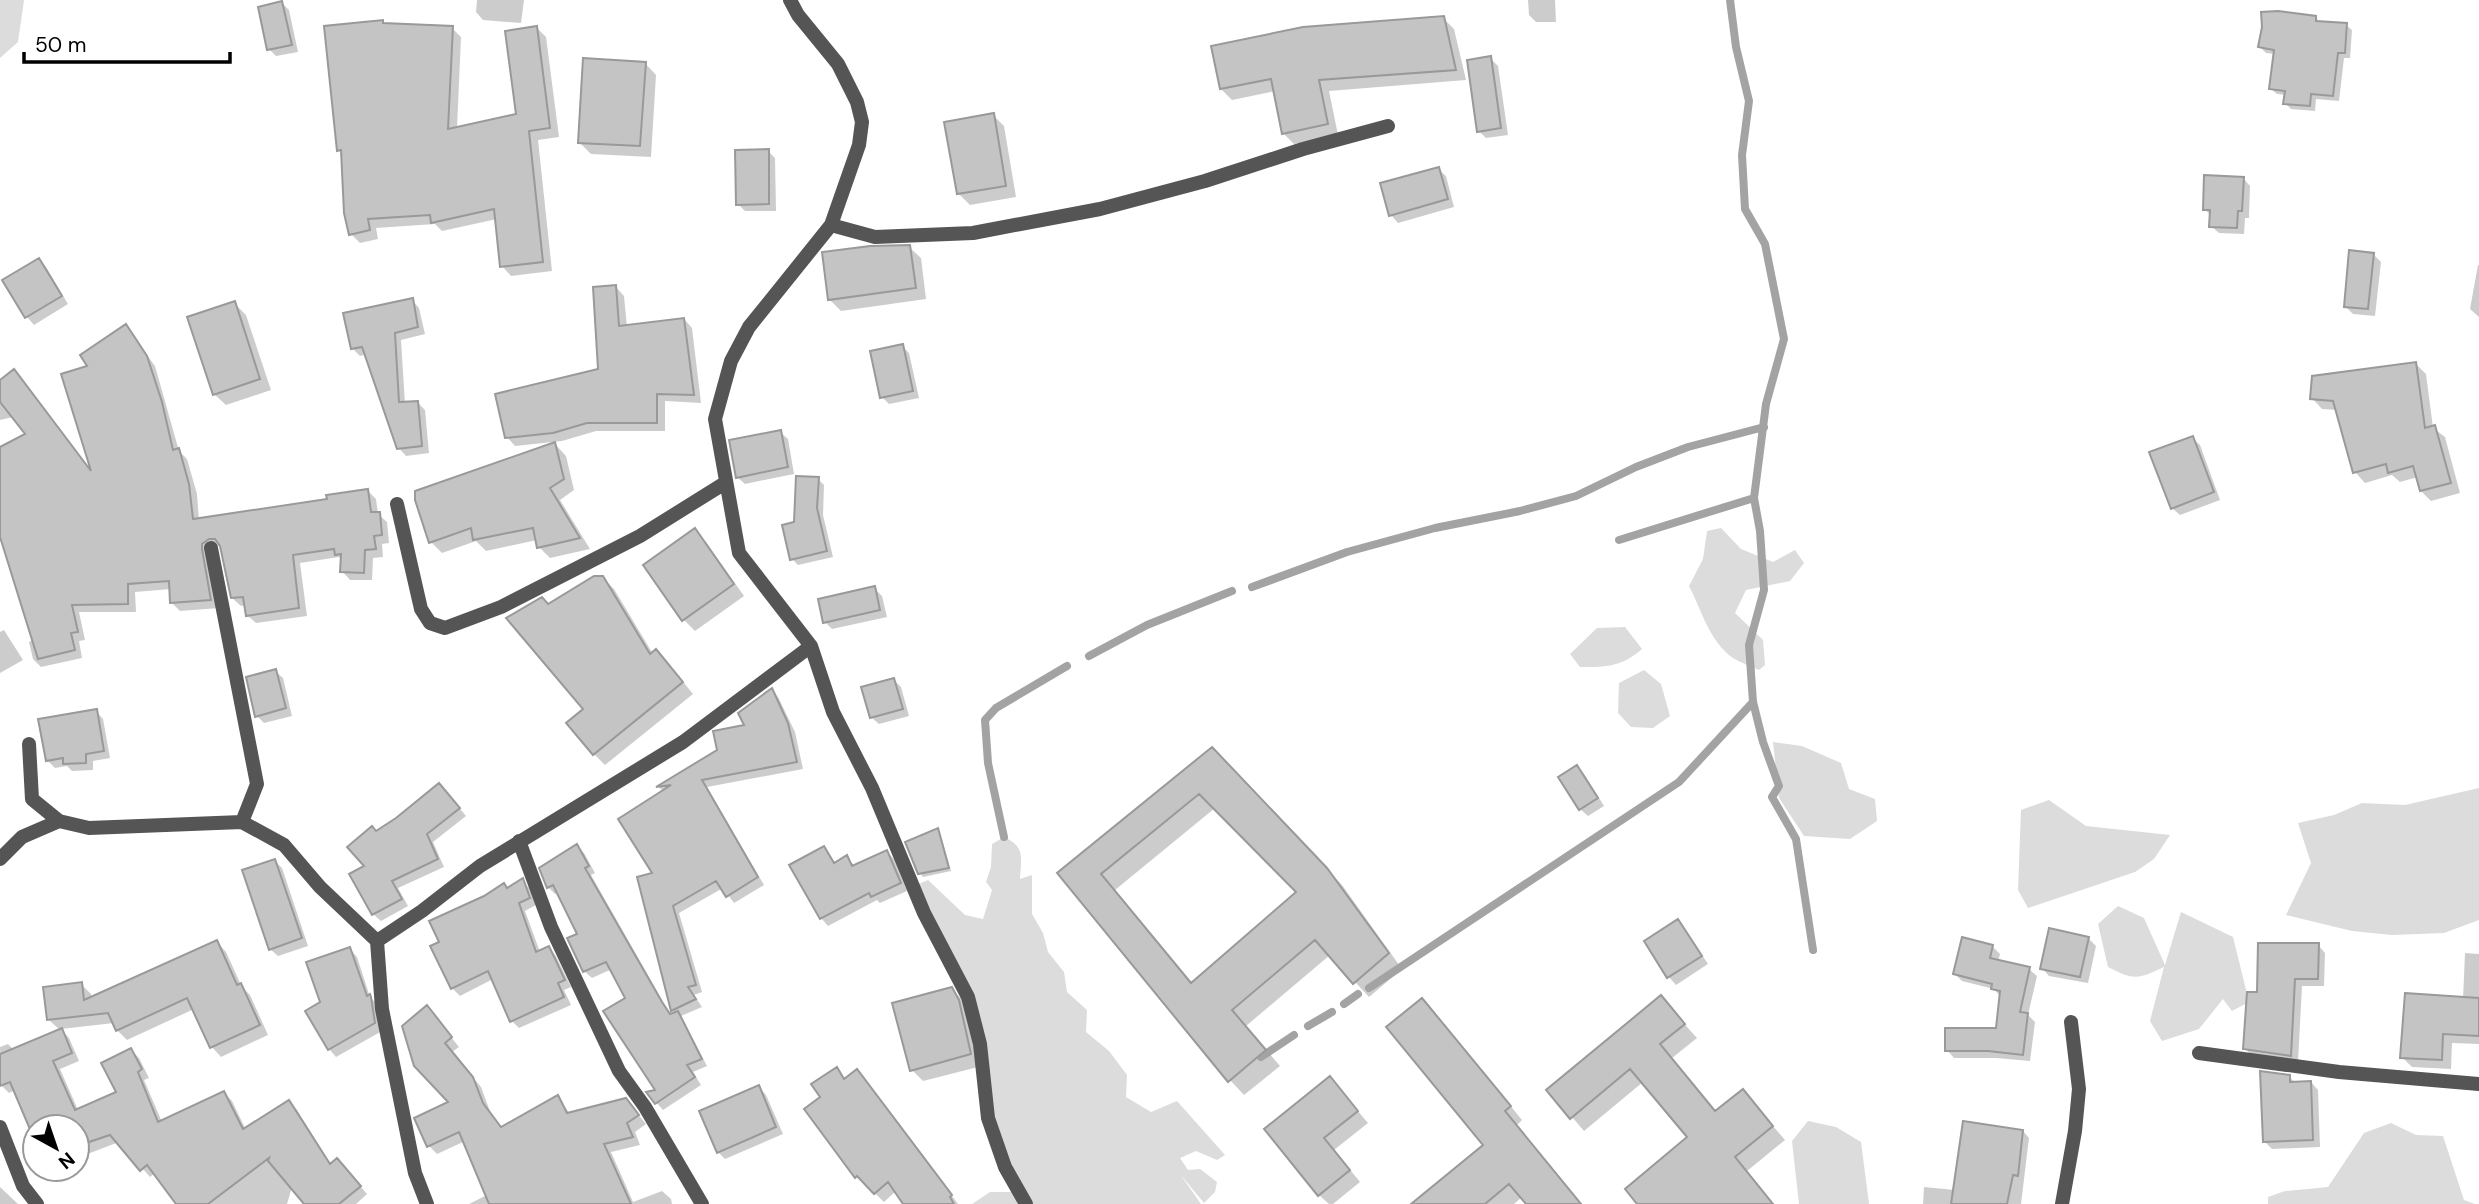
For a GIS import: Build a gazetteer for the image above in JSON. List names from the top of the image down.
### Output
{
  "scale_bar": "50 m",
  "north": "bottom right"
}
